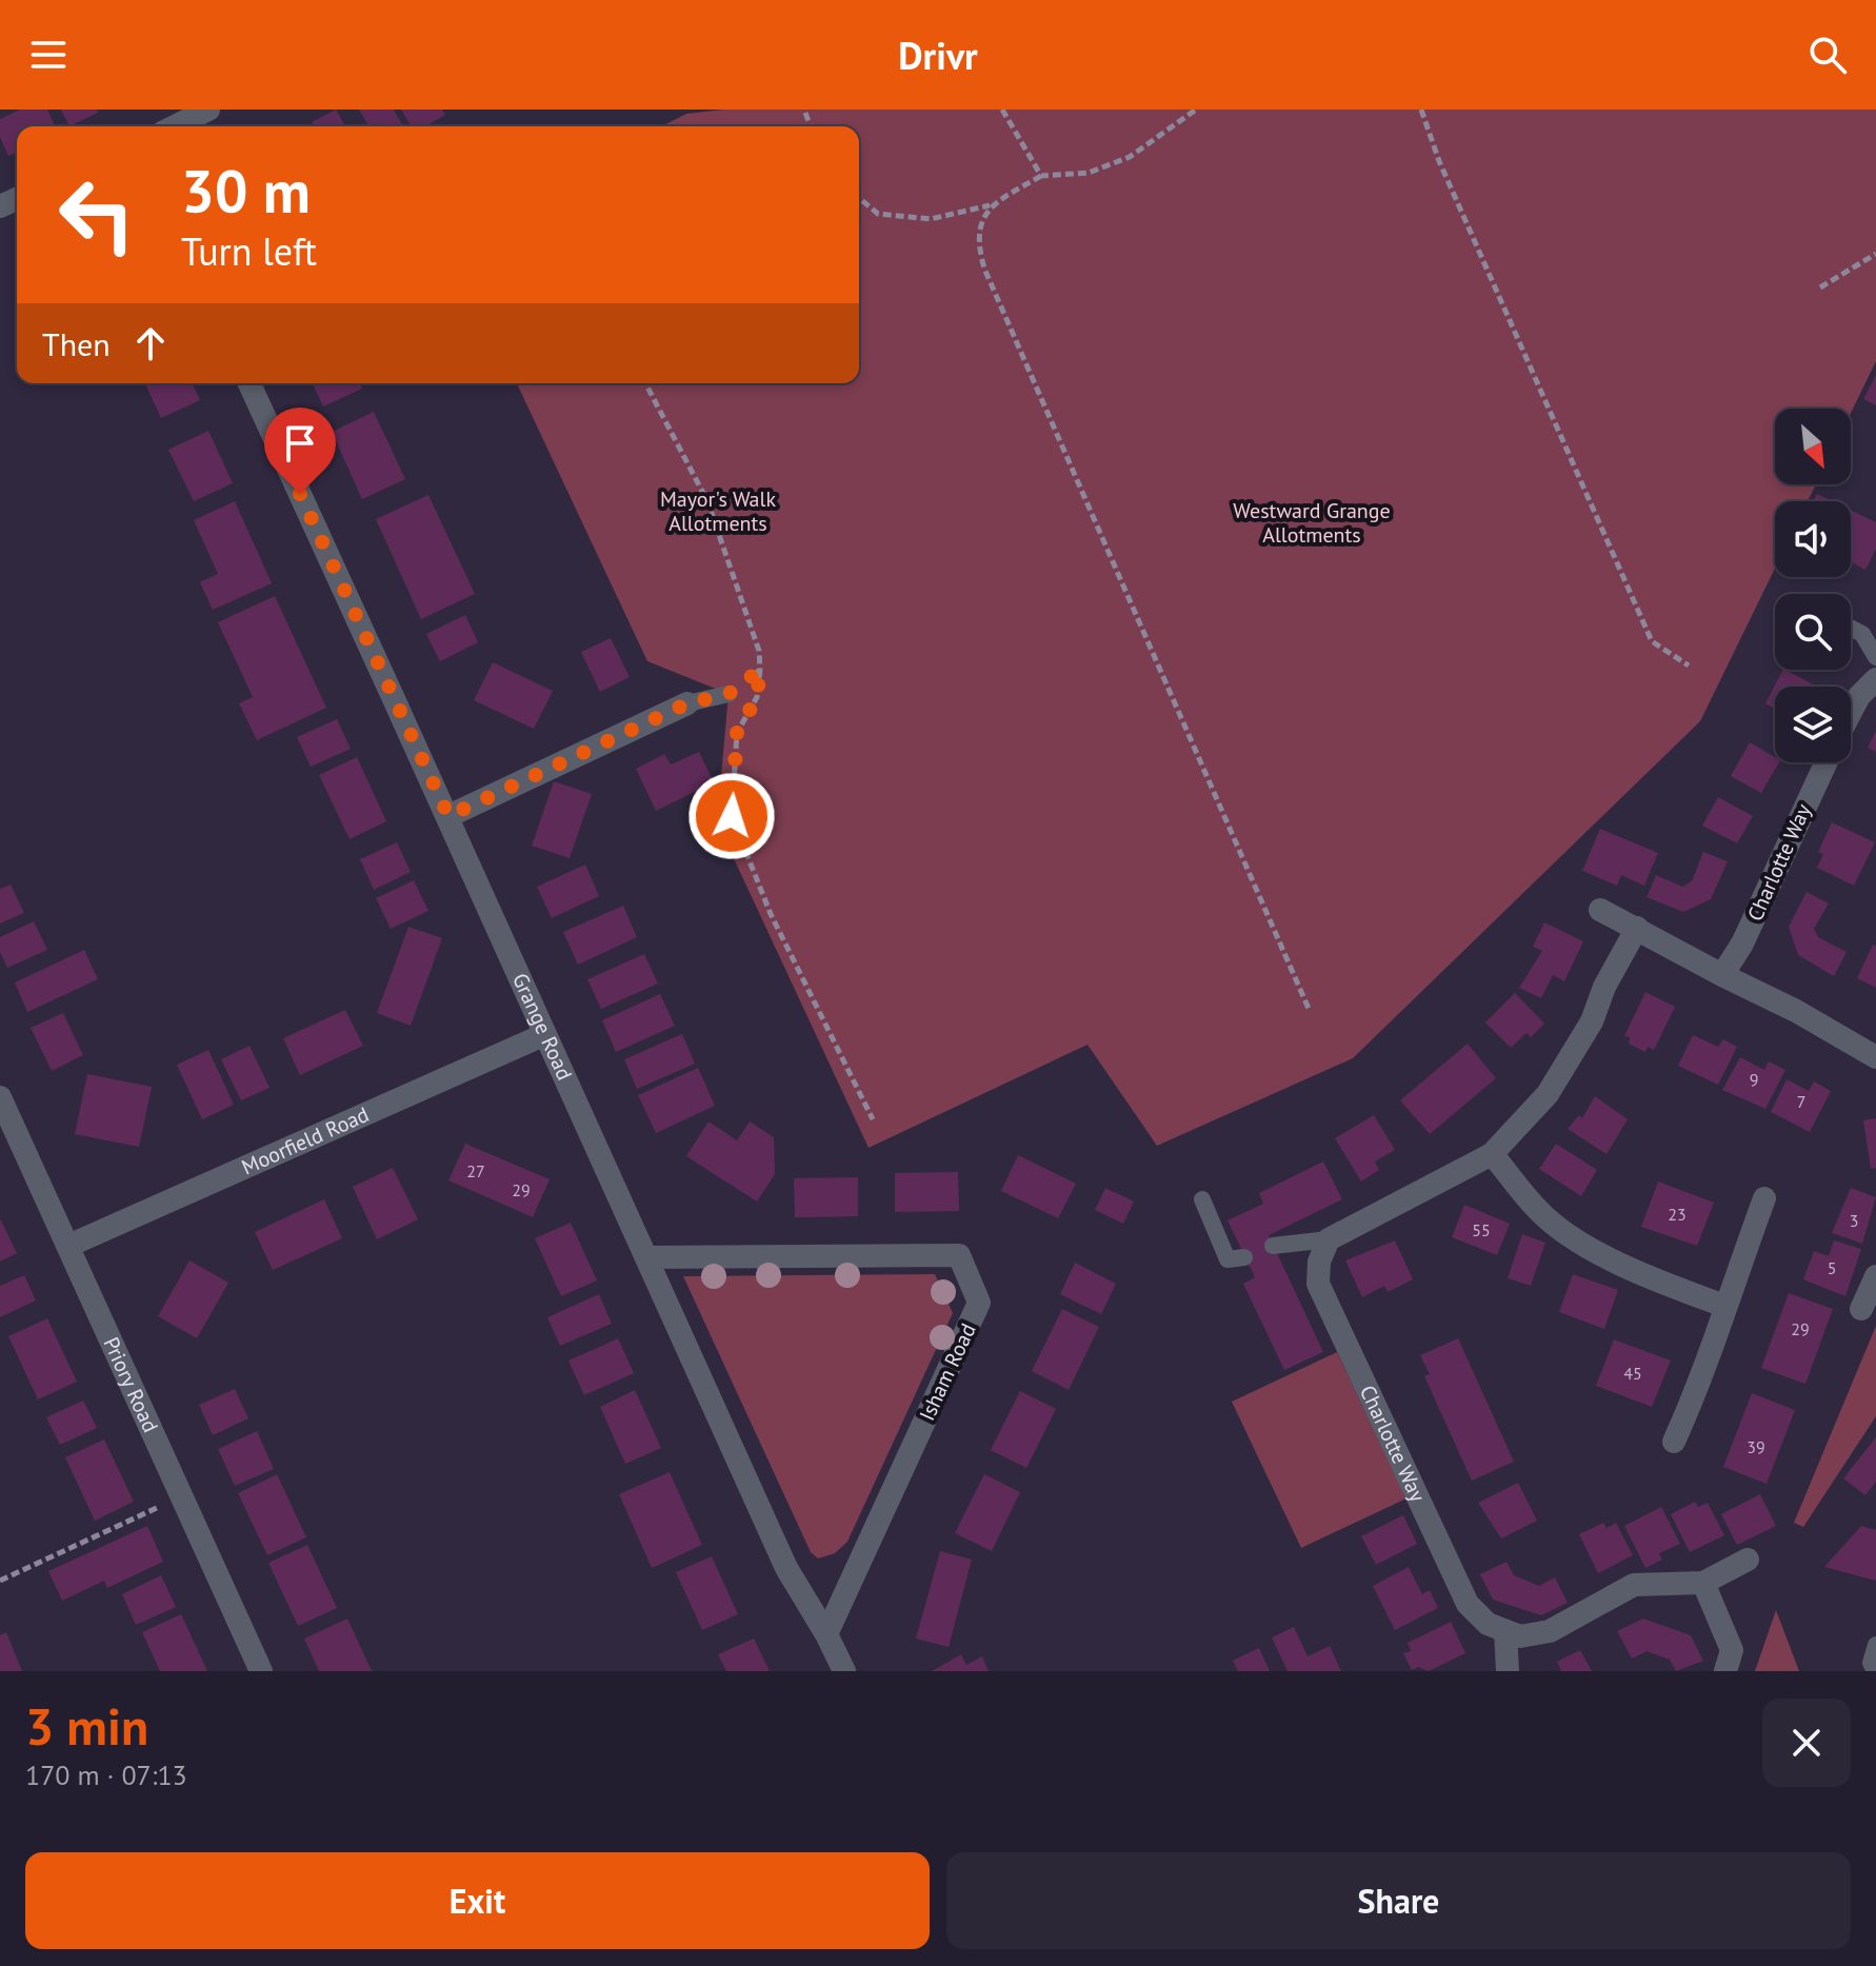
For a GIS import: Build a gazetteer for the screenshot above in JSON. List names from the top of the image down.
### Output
{
  "streets": {
    "street": [
      "Charlotte Way",
      "Grange Road",
      "Moorfield Road",
      "Isham Road",
      "Priory Road"
    ]
  },
  "crossings": [
    ["Grange Road", "Moorfield Road"],
    ["Grange Road", "Isham Road"],
    ["Moorfield Road", "Priory Road"]
  ],
  "parks": ["Mayor's Walk Allotments", "Westward Grange Allotments"],
  "house_numbers": [
    "9",
    "7",
    "27",
    "29",
    "23",
    "3",
    "55",
    "5",
    "29",
    "45",
    "39"
  ],
  "north": "bottom right",
  "page": {
    "header": "Drivr",
    "turn": ["30 m", "Turn left"],
    "then": "Then",
    "heading": ["3 min", "170 m · 07:13"],
    "buttons": ["Exit", "Share"]
  }
}
